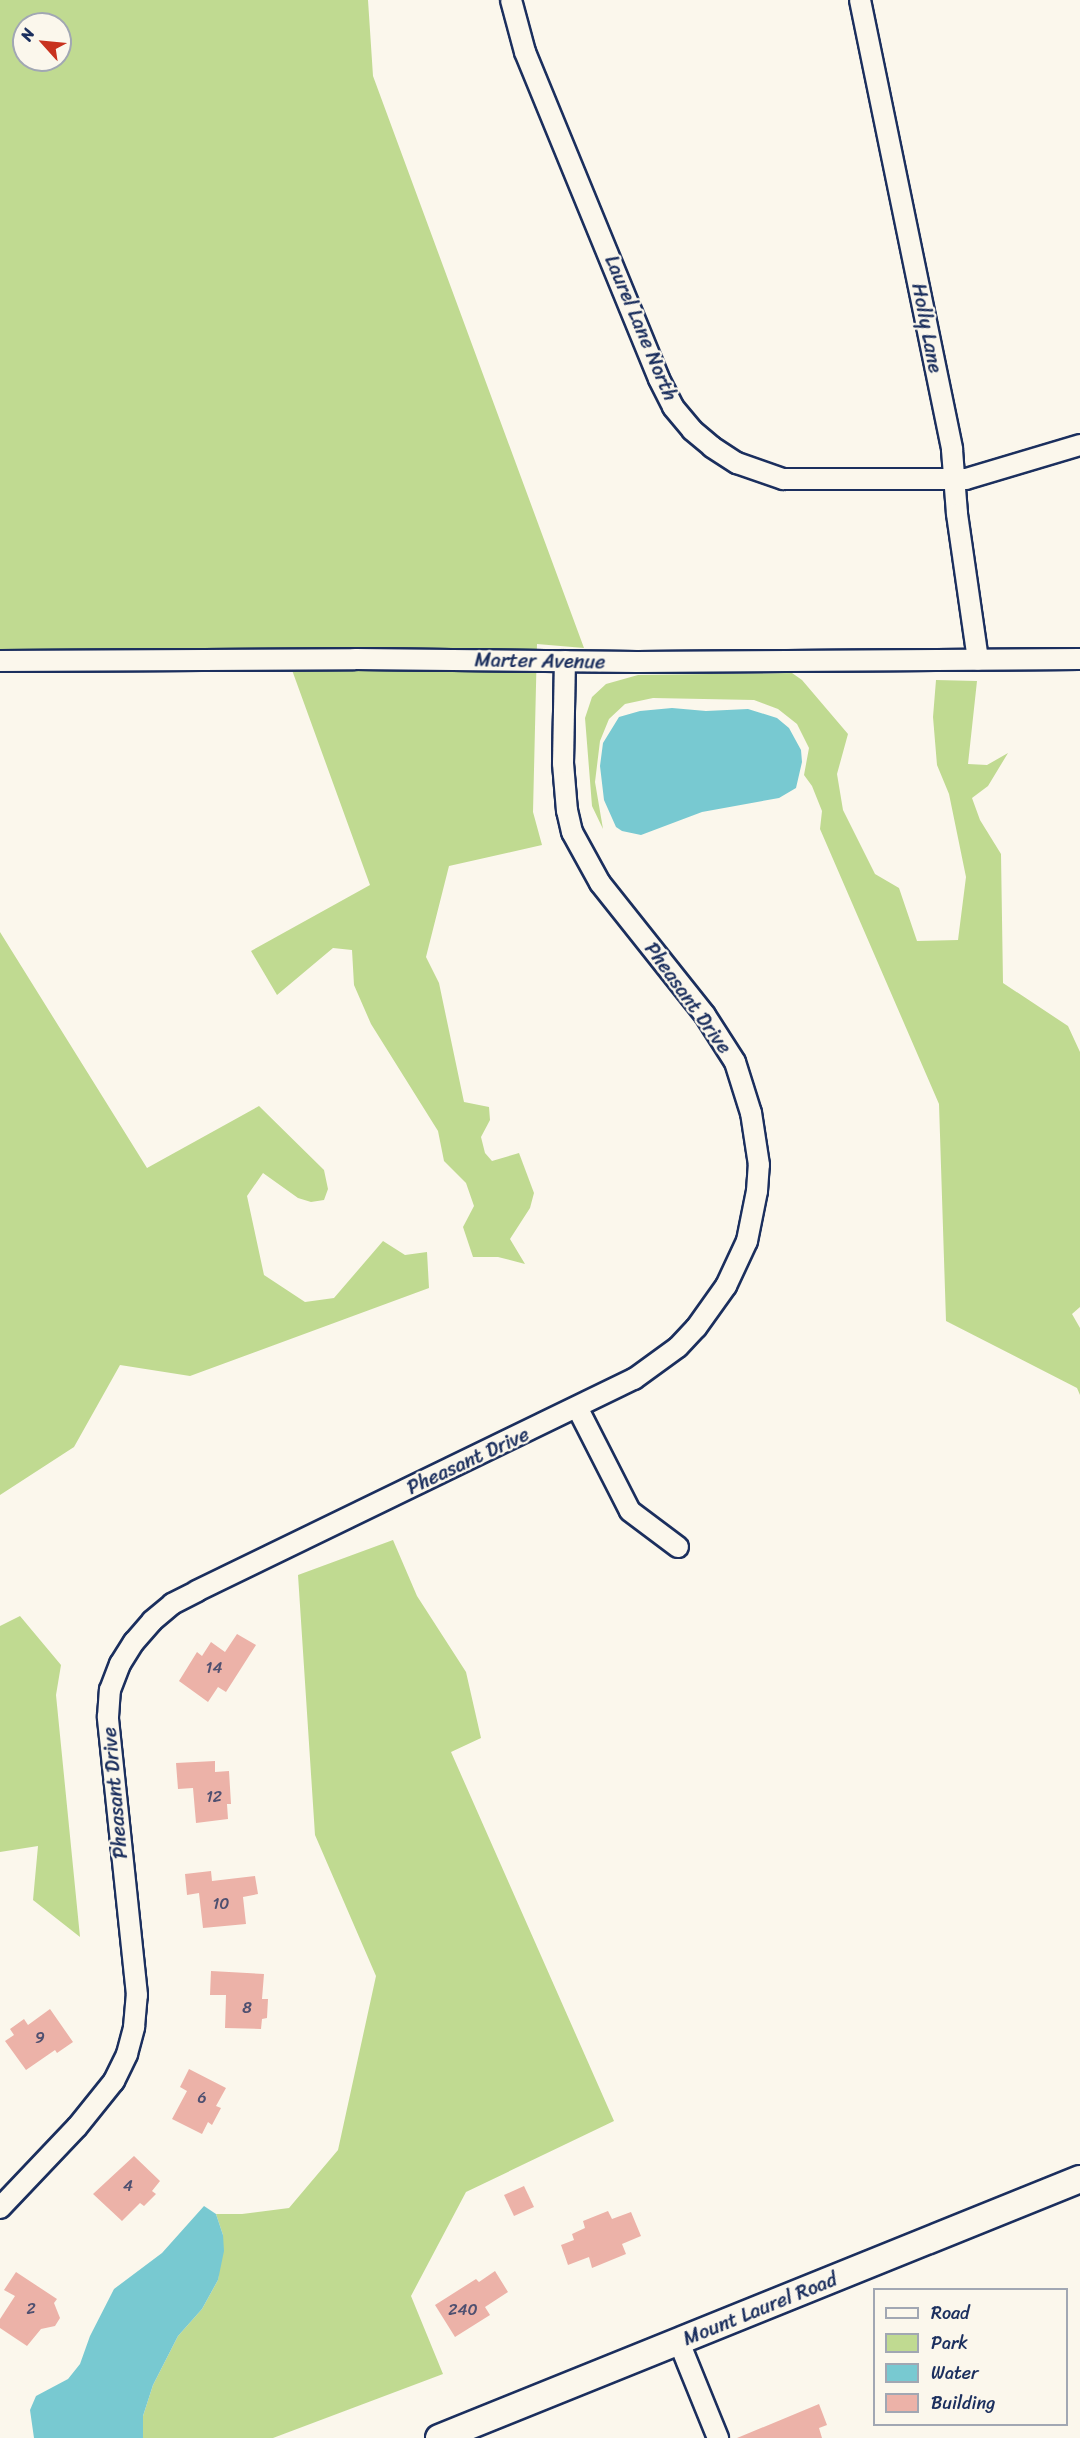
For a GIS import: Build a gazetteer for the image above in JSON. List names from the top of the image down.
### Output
{
  "streets": {
    "main road": ["Mount Laurel Road"],
    "street": [
      "Laurel Lane North",
      "Holly Lane",
      "Marter Avenue",
      "Pheasant Drive"
    ]
  },
  "crossings": [
    ["Laurel Lane North", "Holly Lane"],
    ["Holly Lane", "Marter Avenue"],
    ["Marter Avenue", "Pheasant Drive"]
  ],
  "house_numbers": [
    "14",
    "12",
    "10",
    "8",
    "9",
    "6",
    "4",
    "2",
    "240"
  ],
  "legend": [
    "Road",
    "Park",
    "Water",
    "Building"
  ],
  "north": "top left"
}
